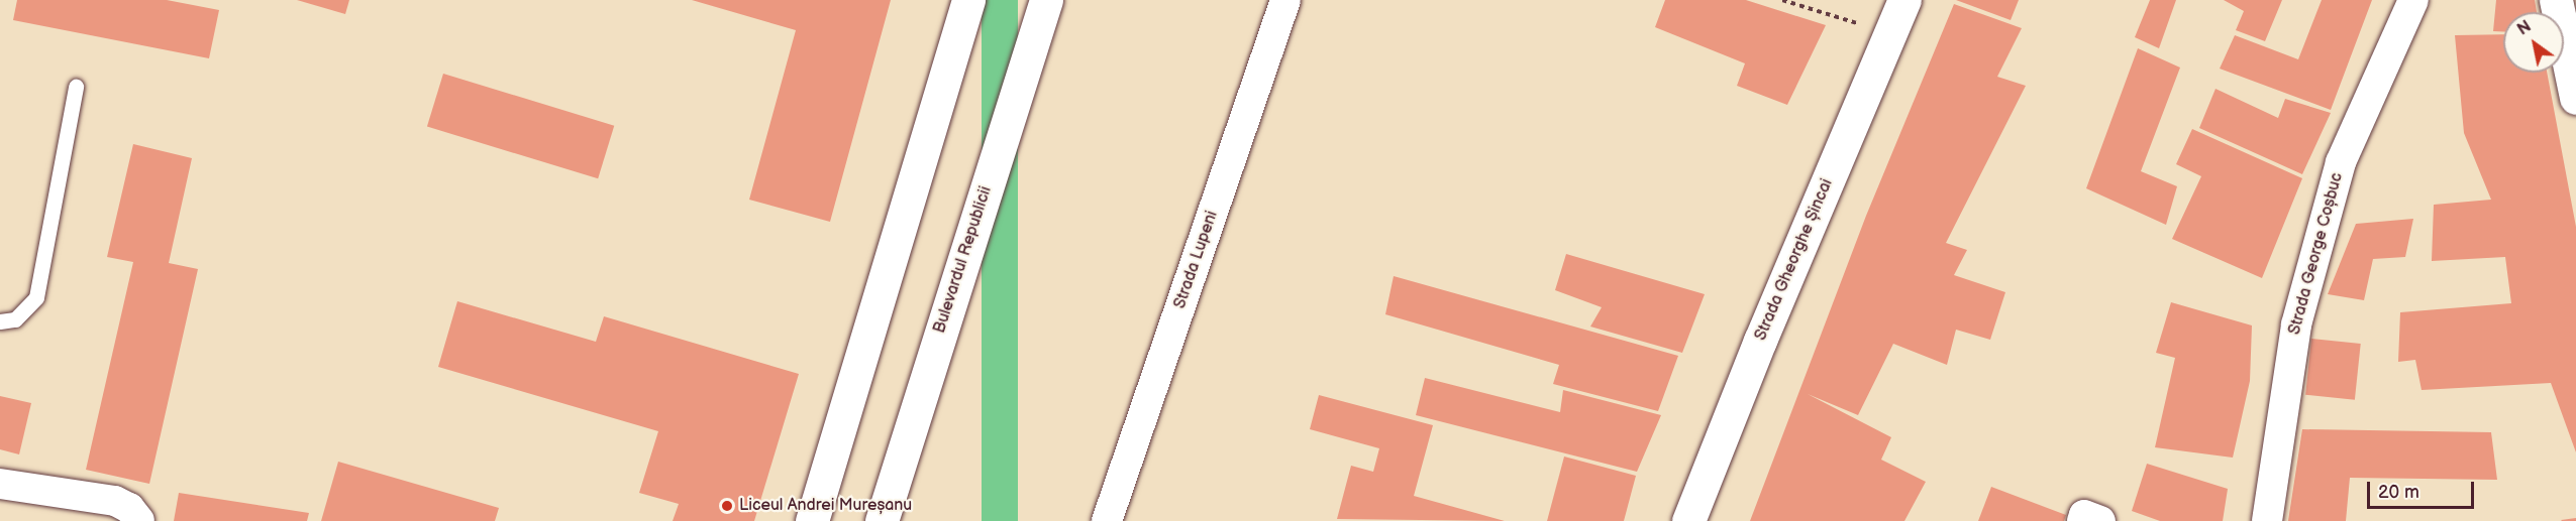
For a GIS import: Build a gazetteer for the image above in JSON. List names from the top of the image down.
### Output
{
  "streets": {
    "main road": ["Bulevardul Republicii", "Strada Gheorghe Șincai"],
    "street": ["Strada George Coșbuc", "Strada Lupeni"]
  },
  "places": ["Liceul Andrei Mureșanu"],
  "scale_bar": "20 m",
  "north": "top left"
}
